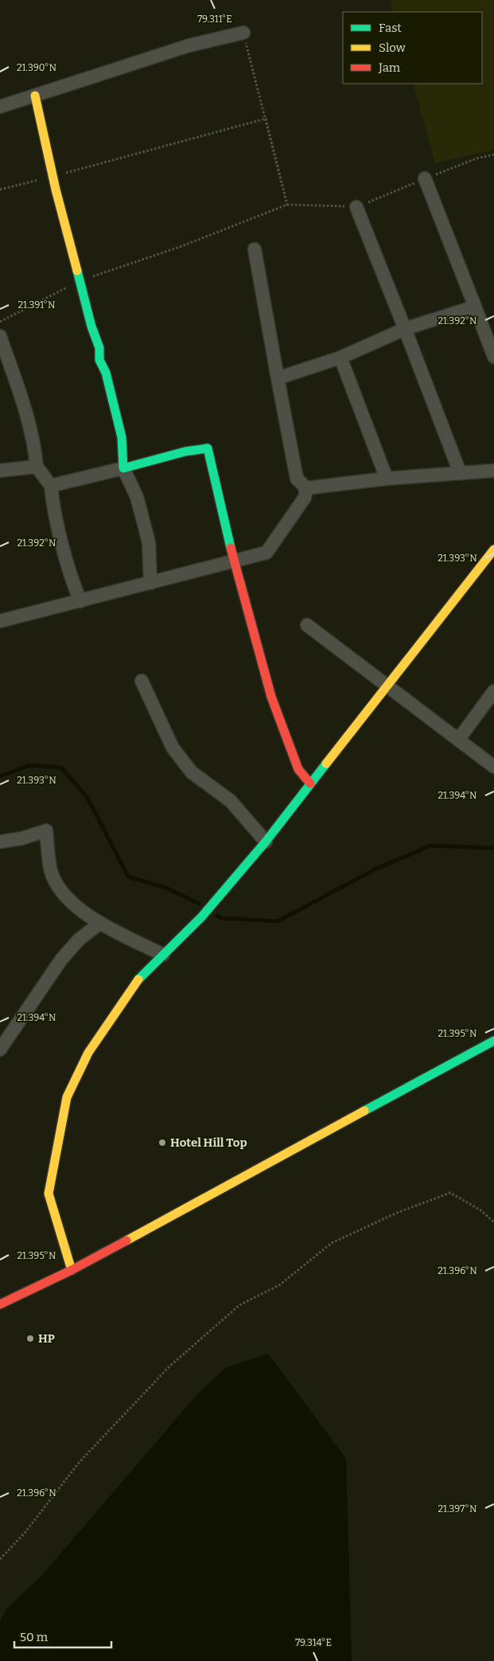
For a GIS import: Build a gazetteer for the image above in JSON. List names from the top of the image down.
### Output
{
  "places": ["Hotel Hill Top", "HP"],
  "legend": ["Fast", "Slow", "Jam"],
  "scale_bar": "50 m",
  "coordinates": [
    "79.311°E",
    "21.390°N",
    "21.391°N",
    "21.392°N",
    "21.393°N",
    "21.394°N",
    "21.395°N",
    "21.396°N",
    "21.397°N",
    "79.314°E"
  ]
}
